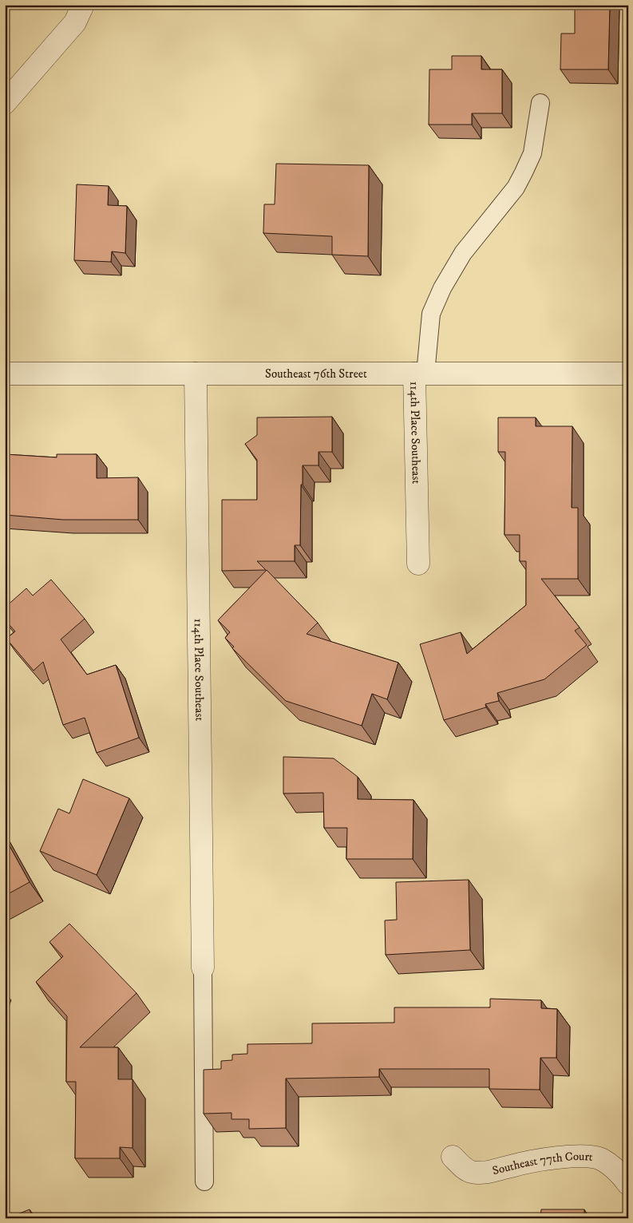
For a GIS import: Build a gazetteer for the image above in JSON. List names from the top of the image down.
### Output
{
  "streets": {
    "street": ["Southeast 76th Street", "114th Place Southeast", "Southeast 77th Court"]
  },
  "crossings": [
    ["Southeast 76th Street", "114th Place Southeast"]
  ]
}
